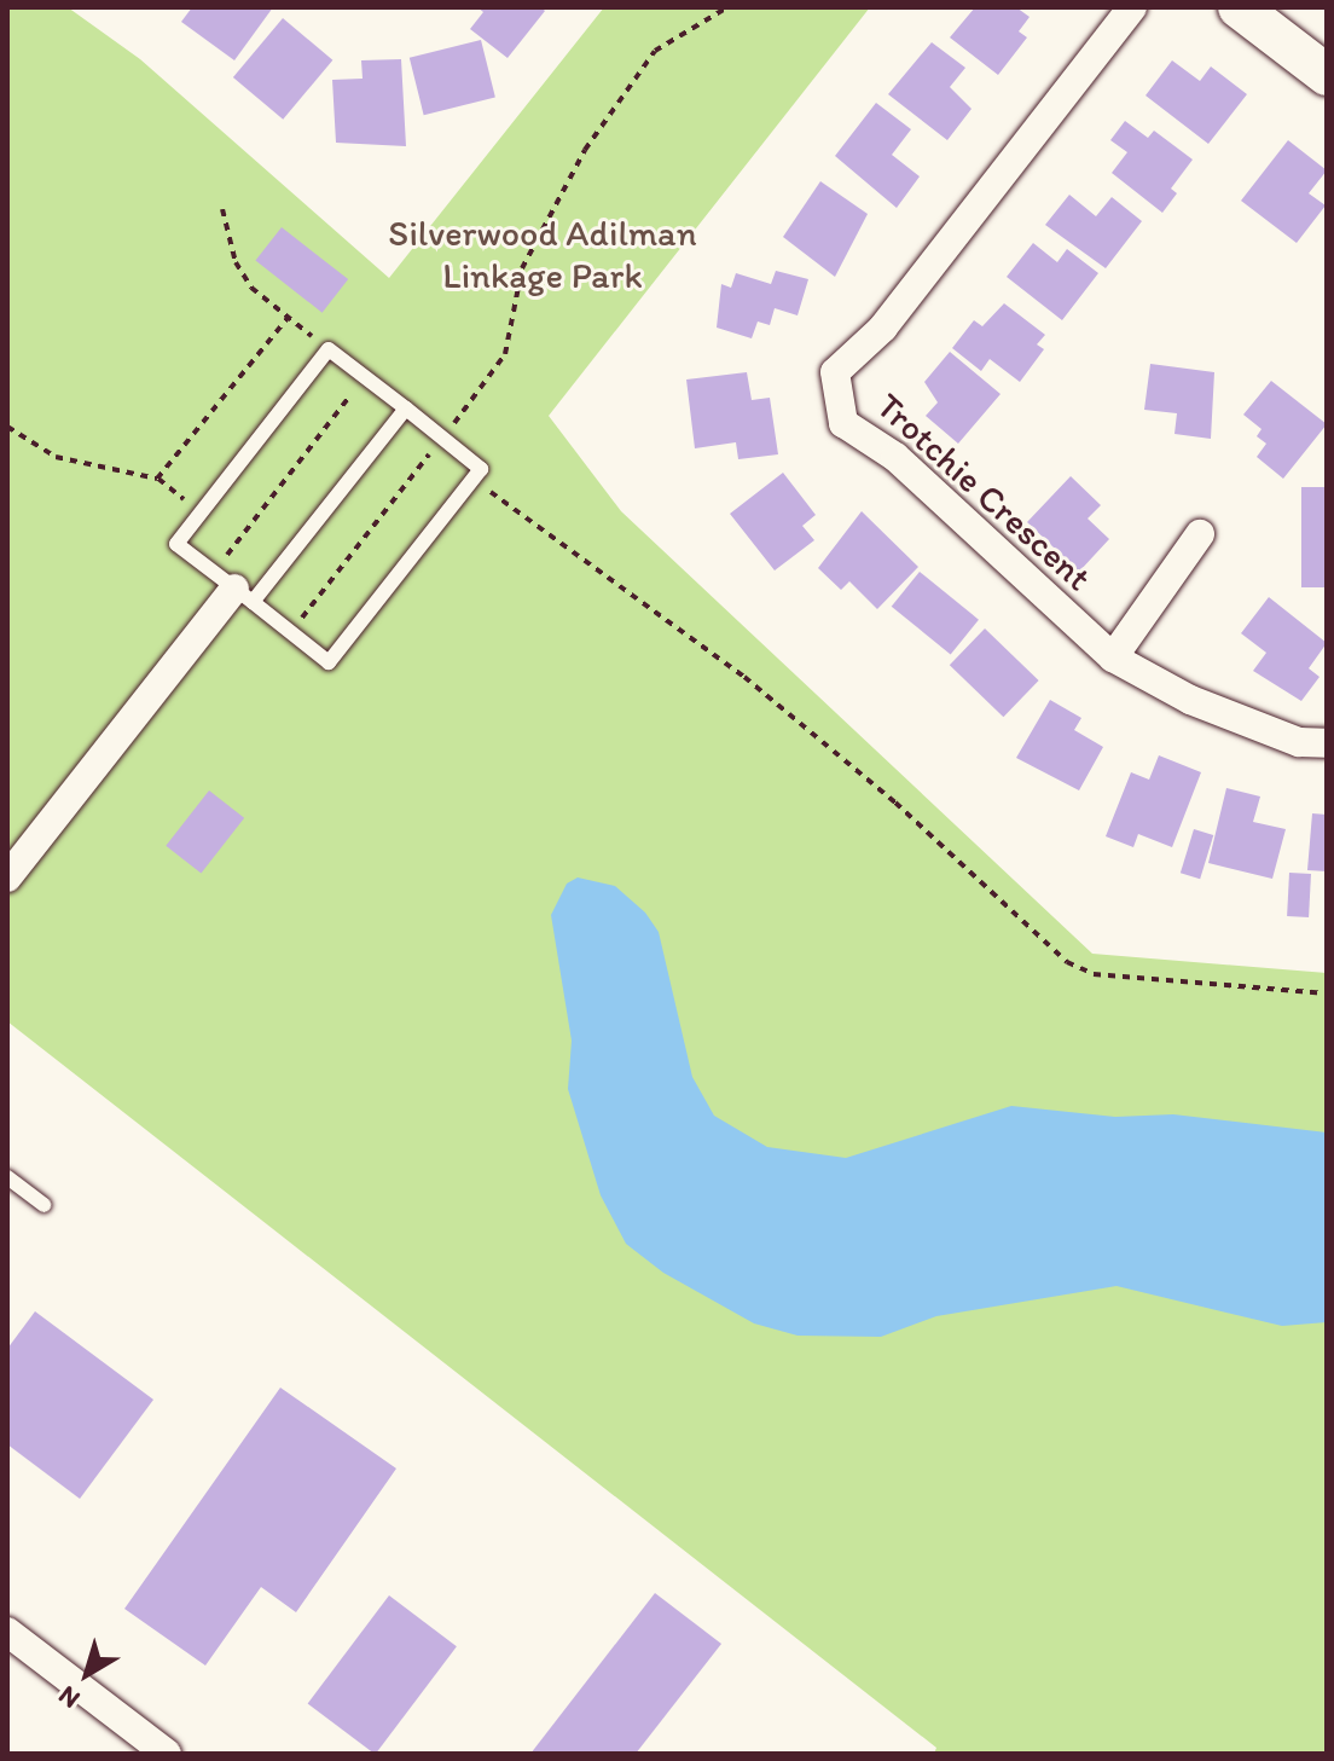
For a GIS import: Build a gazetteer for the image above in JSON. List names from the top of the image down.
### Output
{
  "streets": {
    "street": ["Trotchie Crescent"]
  },
  "parks": ["Silverwood Adilman Linkage Park"],
  "north": "bottom left"
}
